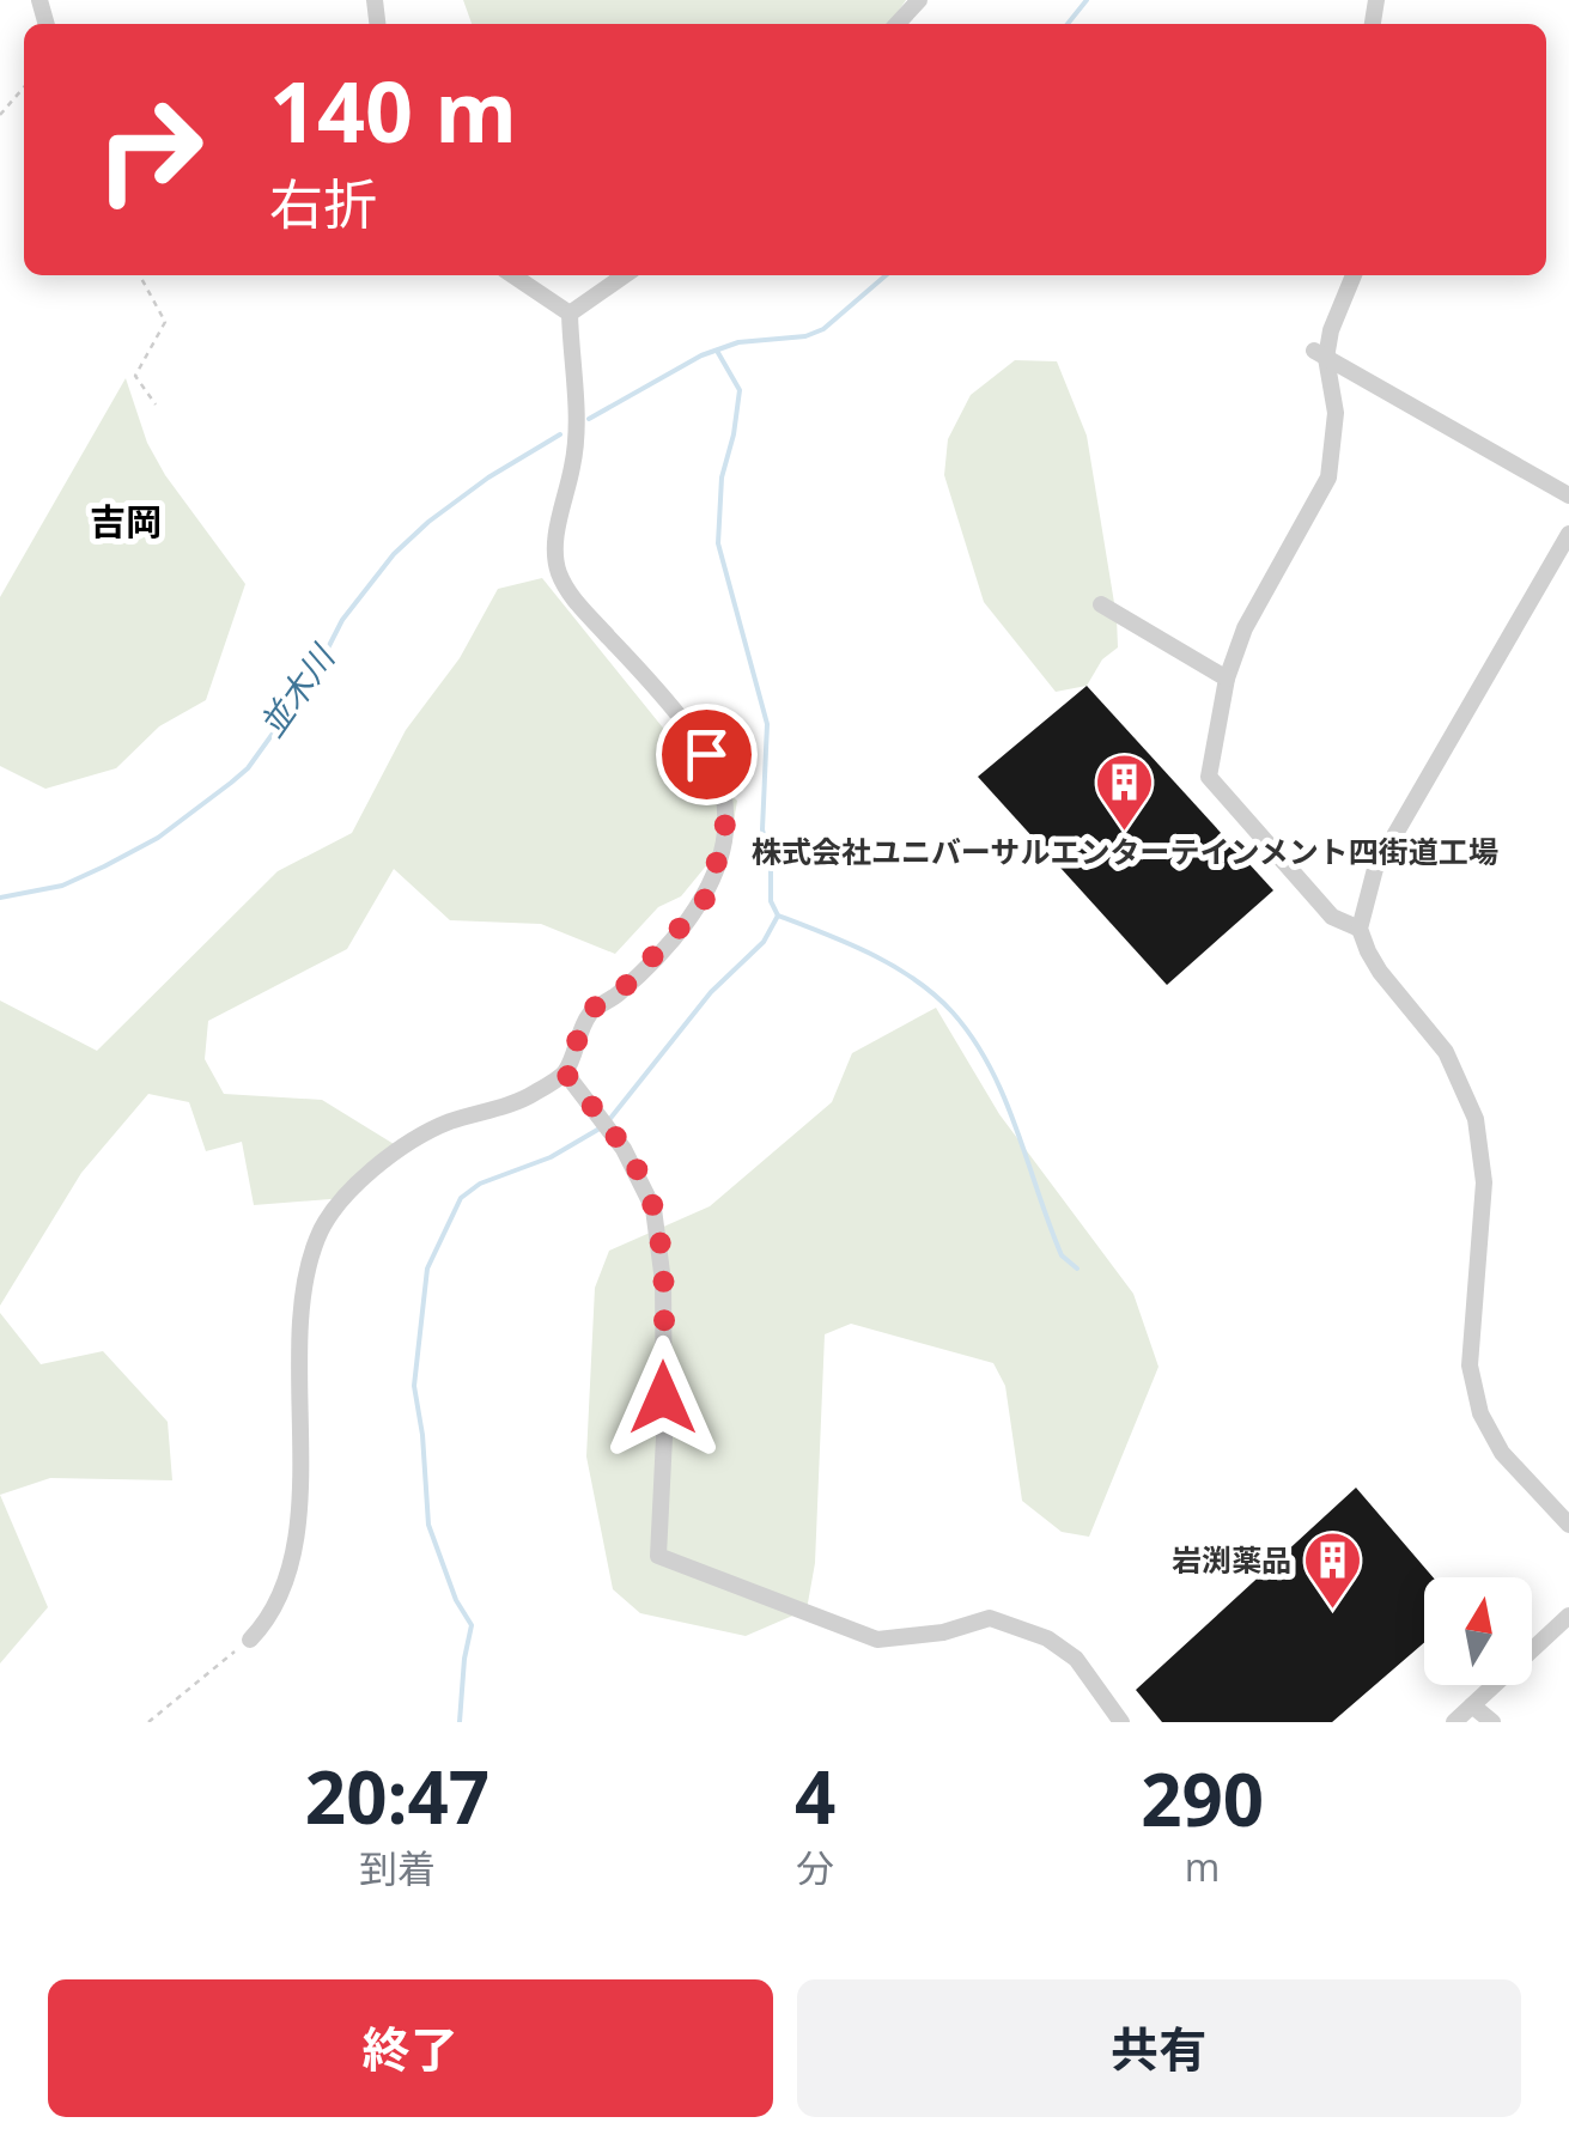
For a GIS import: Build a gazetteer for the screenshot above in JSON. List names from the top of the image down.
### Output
{
  "districts": ["吉岡"],
  "water": ["並木川"],
  "places": {
    "building": ["株式会社ユニバーサルエンターテインメント四街道工場", "岩渕薬品"]
  },
  "north": "top",
  "page": {
    "turn": ["140 m", "右折"],
    "eta": [
      "20:47",
      "到着",
      "4",
      "分",
      "290",
      "m"
    ],
    "buttons": ["終了", "共有"]
  }
}
